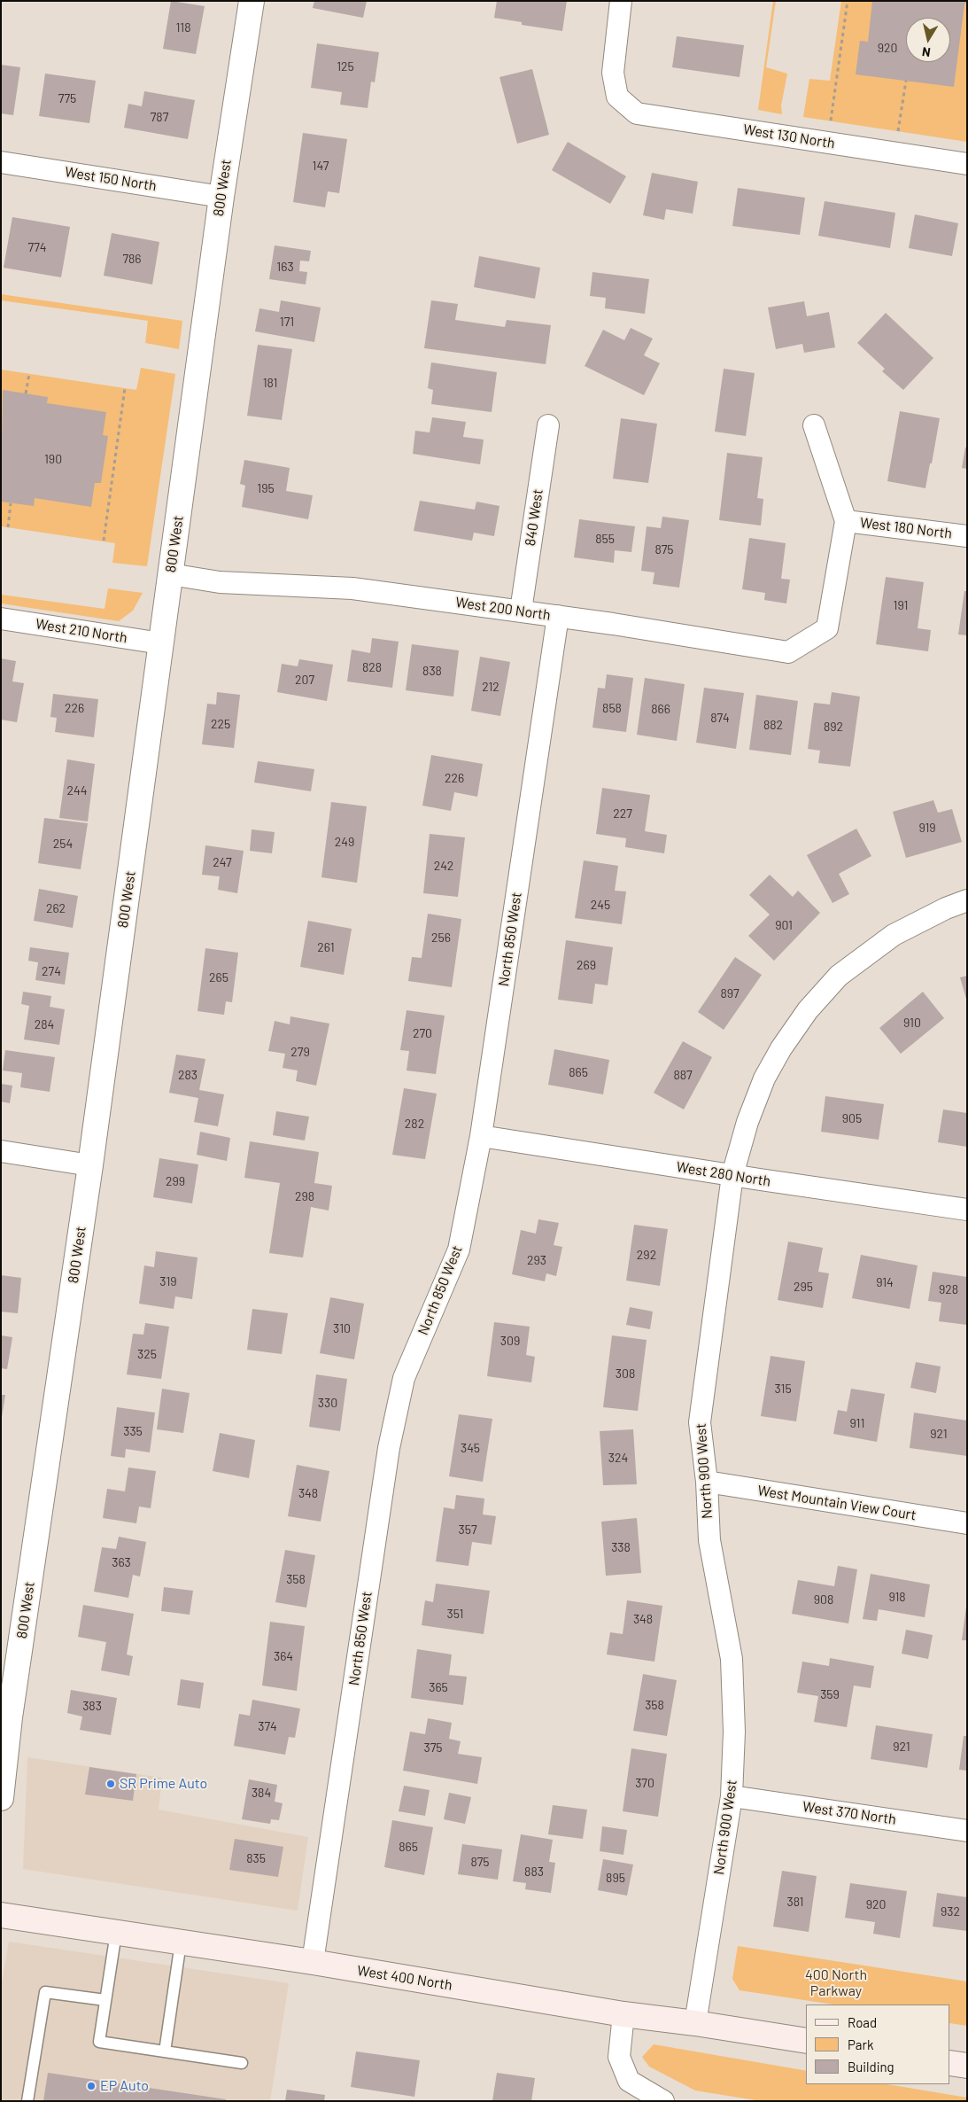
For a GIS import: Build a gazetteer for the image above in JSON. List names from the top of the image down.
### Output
{
  "streets": {
    "main road": ["West 400 North"],
    "street": [
      "West 130 North",
      "West 150 North",
      "800 West",
      "840 West",
      "West 180 North",
      "West 200 North",
      "West 210 North",
      "North 850 West",
      "West 280 North",
      "North 900 West",
      "West Mountain View Court",
      "West 370 North"
    ]
  },
  "crossings": [
    ["West 150 North", "800 West"],
    ["800 West", "West 200 North"],
    ["800 West", "West 210 North"],
    ["840 West", "West 200 North"],
    ["West 180 North", "West 200 North"],
    ["West 200 North", "North 850 West"],
    ["North 850 West", "West 280 North"],
    ["North 850 West", "West 400 North"],
    ["West 280 North", "North 900 West"],
    ["North 900 West", "West Mountain View Court"],
    ["North 900 West", "West 370 North"],
    ["North 900 West", "West 400 North"]
  ],
  "parks": ["400 North Parkway"],
  "places": ["SR Prime Auto", "EP Auto"],
  "house_numbers": [
    "118",
    "920",
    "125",
    "775",
    "787",
    "147",
    "774",
    "786",
    "163",
    "171",
    "181",
    "190",
    "195",
    "855",
    "875",
    "191",
    "828",
    "838",
    "207",
    "212",
    "226",
    "858",
    "866",
    "874",
    "225",
    "882",
    "892",
    "226",
    "244",
    "227",
    "919",
    "249",
    "254",
    "247",
    "242",
    "245",
    "262",
    "901",
    "256",
    "261",
    "269",
    "274",
    "265",
    "897",
    "910",
    "284",
    "270",
    "279",
    "865",
    "283",
    "887",
    "905",
    "282",
    "299",
    "298",
    "292",
    "293",
    "319",
    "914",
    "295",
    "928",
    "310",
    "309",
    "325",
    "308",
    "315",
    "330",
    "911",
    "335",
    "921",
    "345",
    "324",
    "348",
    "357",
    "338",
    "363",
    "358",
    "918",
    "908",
    "351",
    "348",
    "364",
    "365",
    "359",
    "358",
    "383",
    "374",
    "921",
    "375",
    "370",
    "384",
    "865",
    "835",
    "875",
    "883",
    "895",
    "381",
    "920",
    "932"
  ],
  "legend": ["Road", "Park", "Building"],
  "north": "bottom"
}
